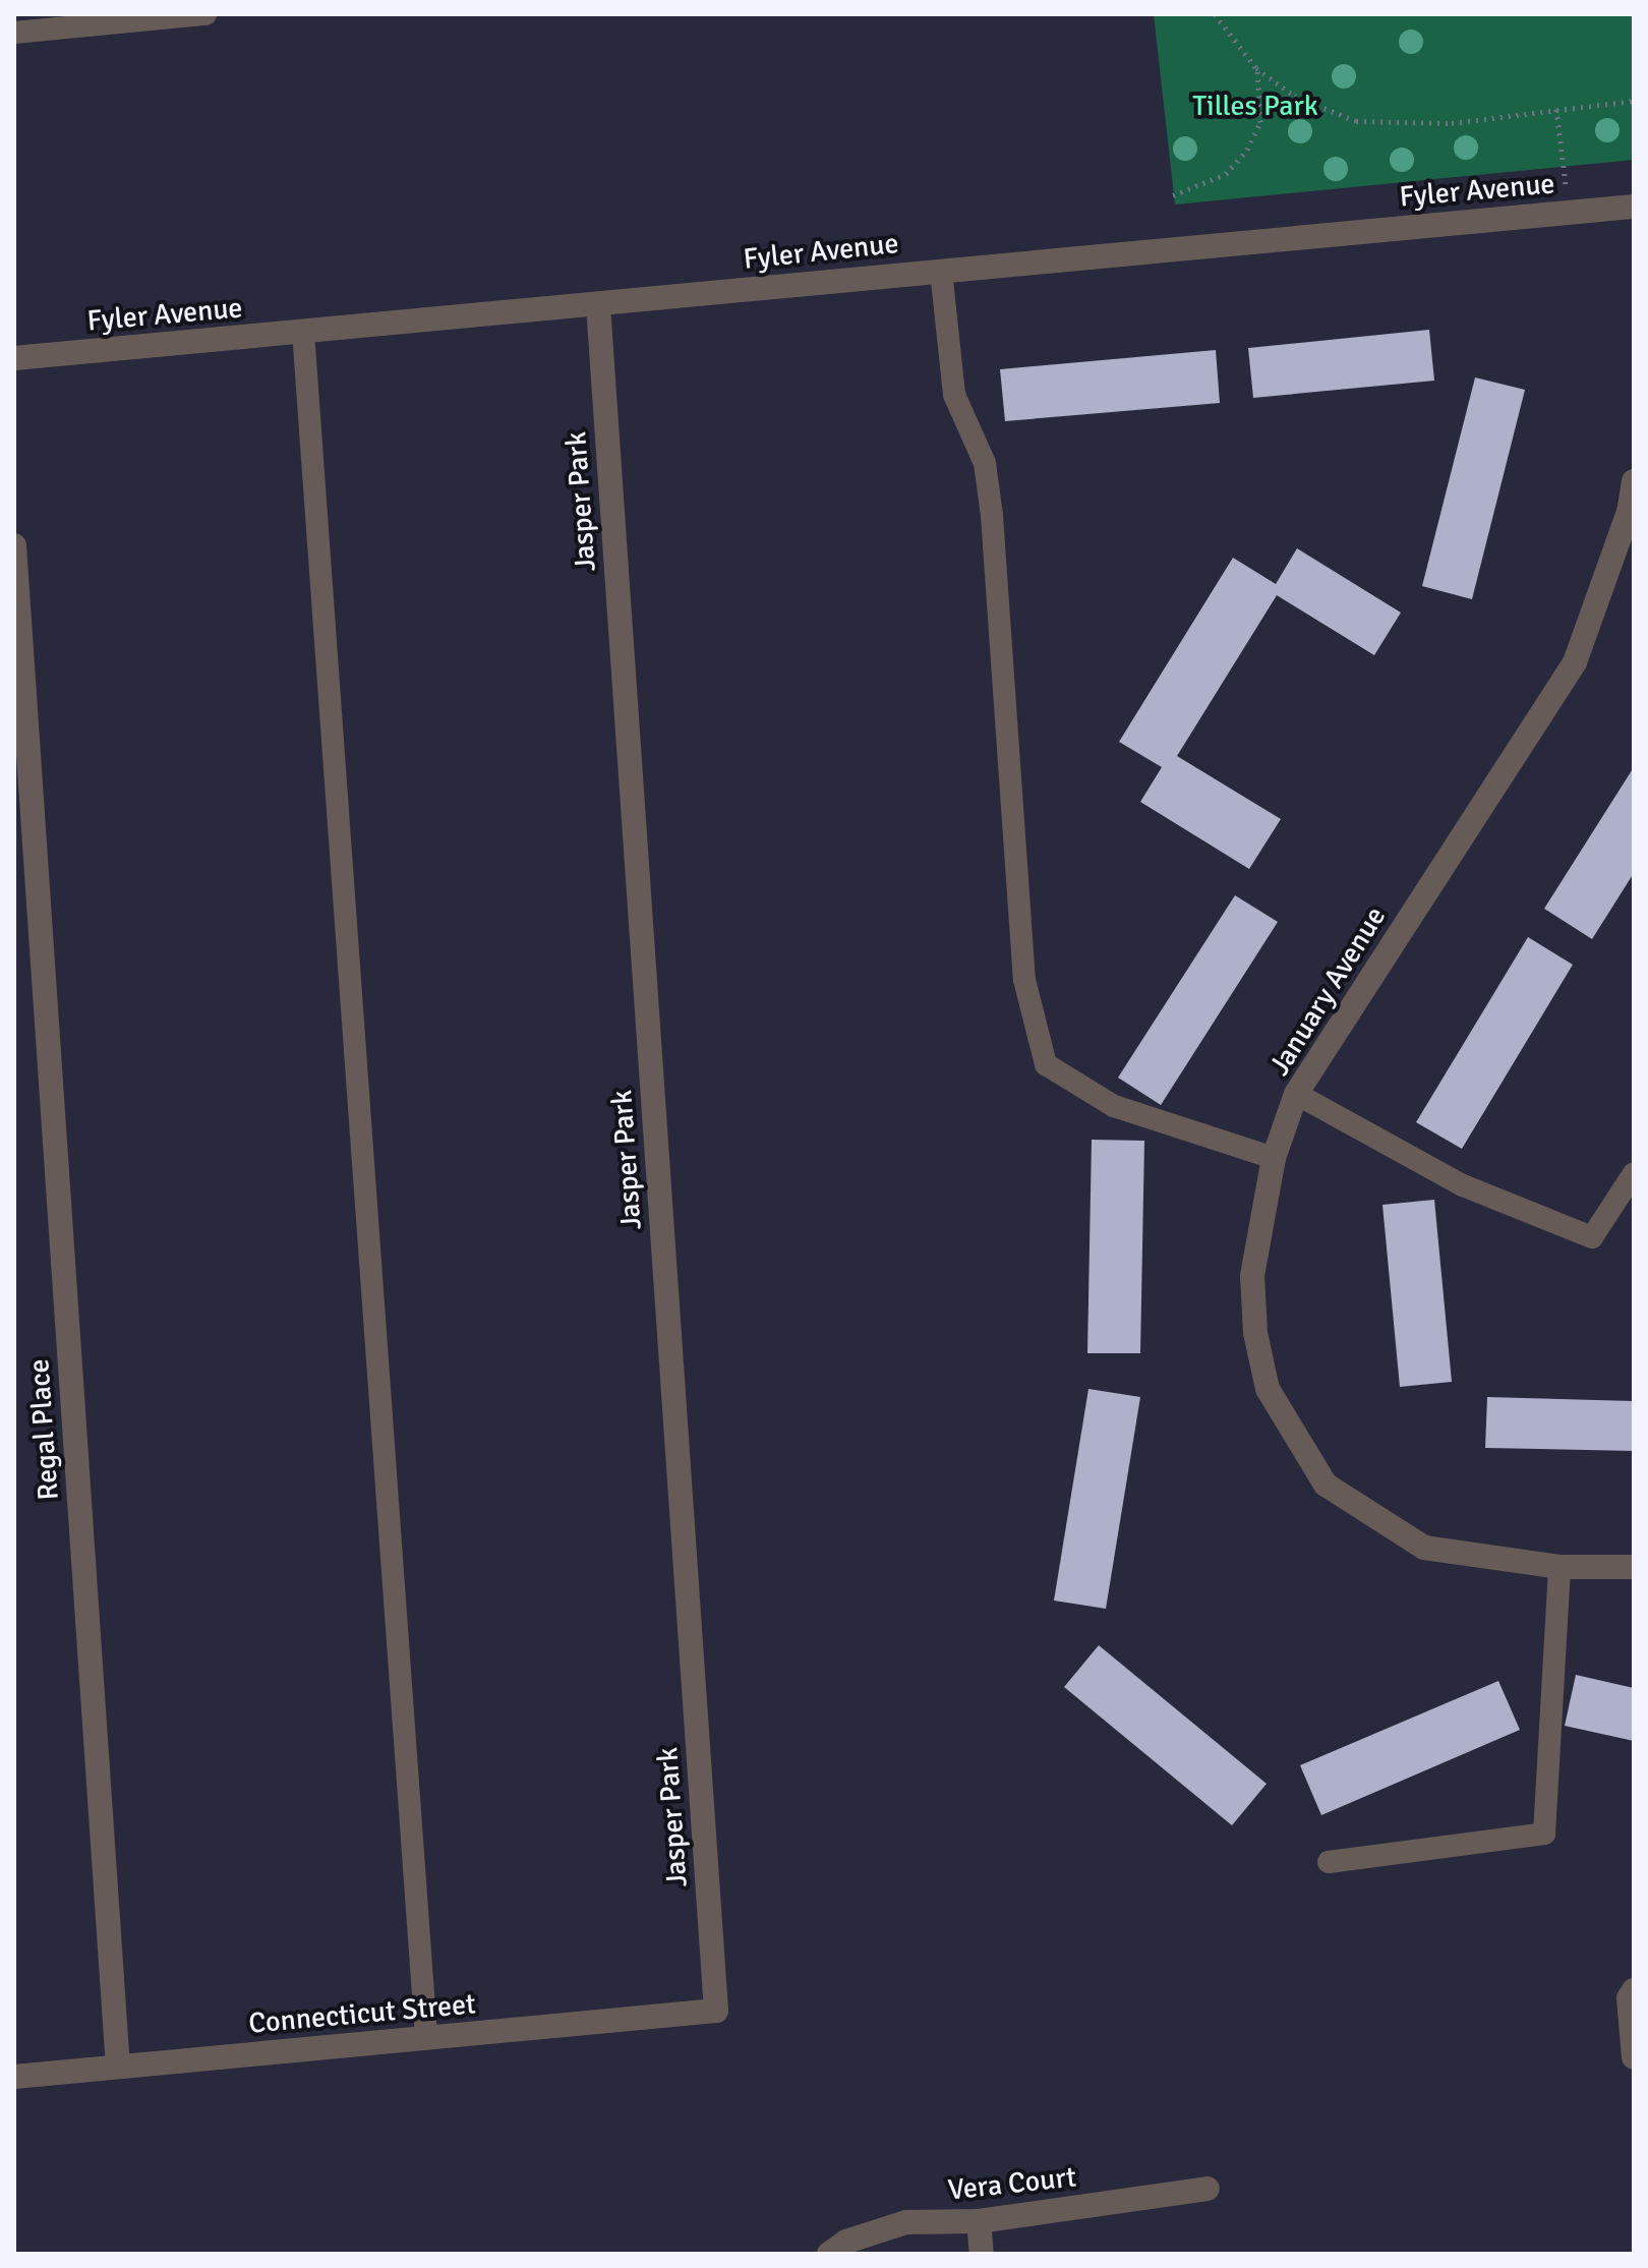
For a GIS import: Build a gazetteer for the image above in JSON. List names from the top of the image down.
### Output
{
  "streets": {
    "street": [
      "Fyler Avenue",
      "Jasper Park",
      "January Avenue",
      "Regal Place",
      "Connecticut Street",
      "Vera Court"
    ]
  },
  "crossings": [
    ["Fyler Avenue", "Jasper Park"],
    ["Jasper Park", "Connecticut Street"],
    ["Regal Place", "Connecticut Street"]
  ],
  "parks": ["Tilles Park"]
}
